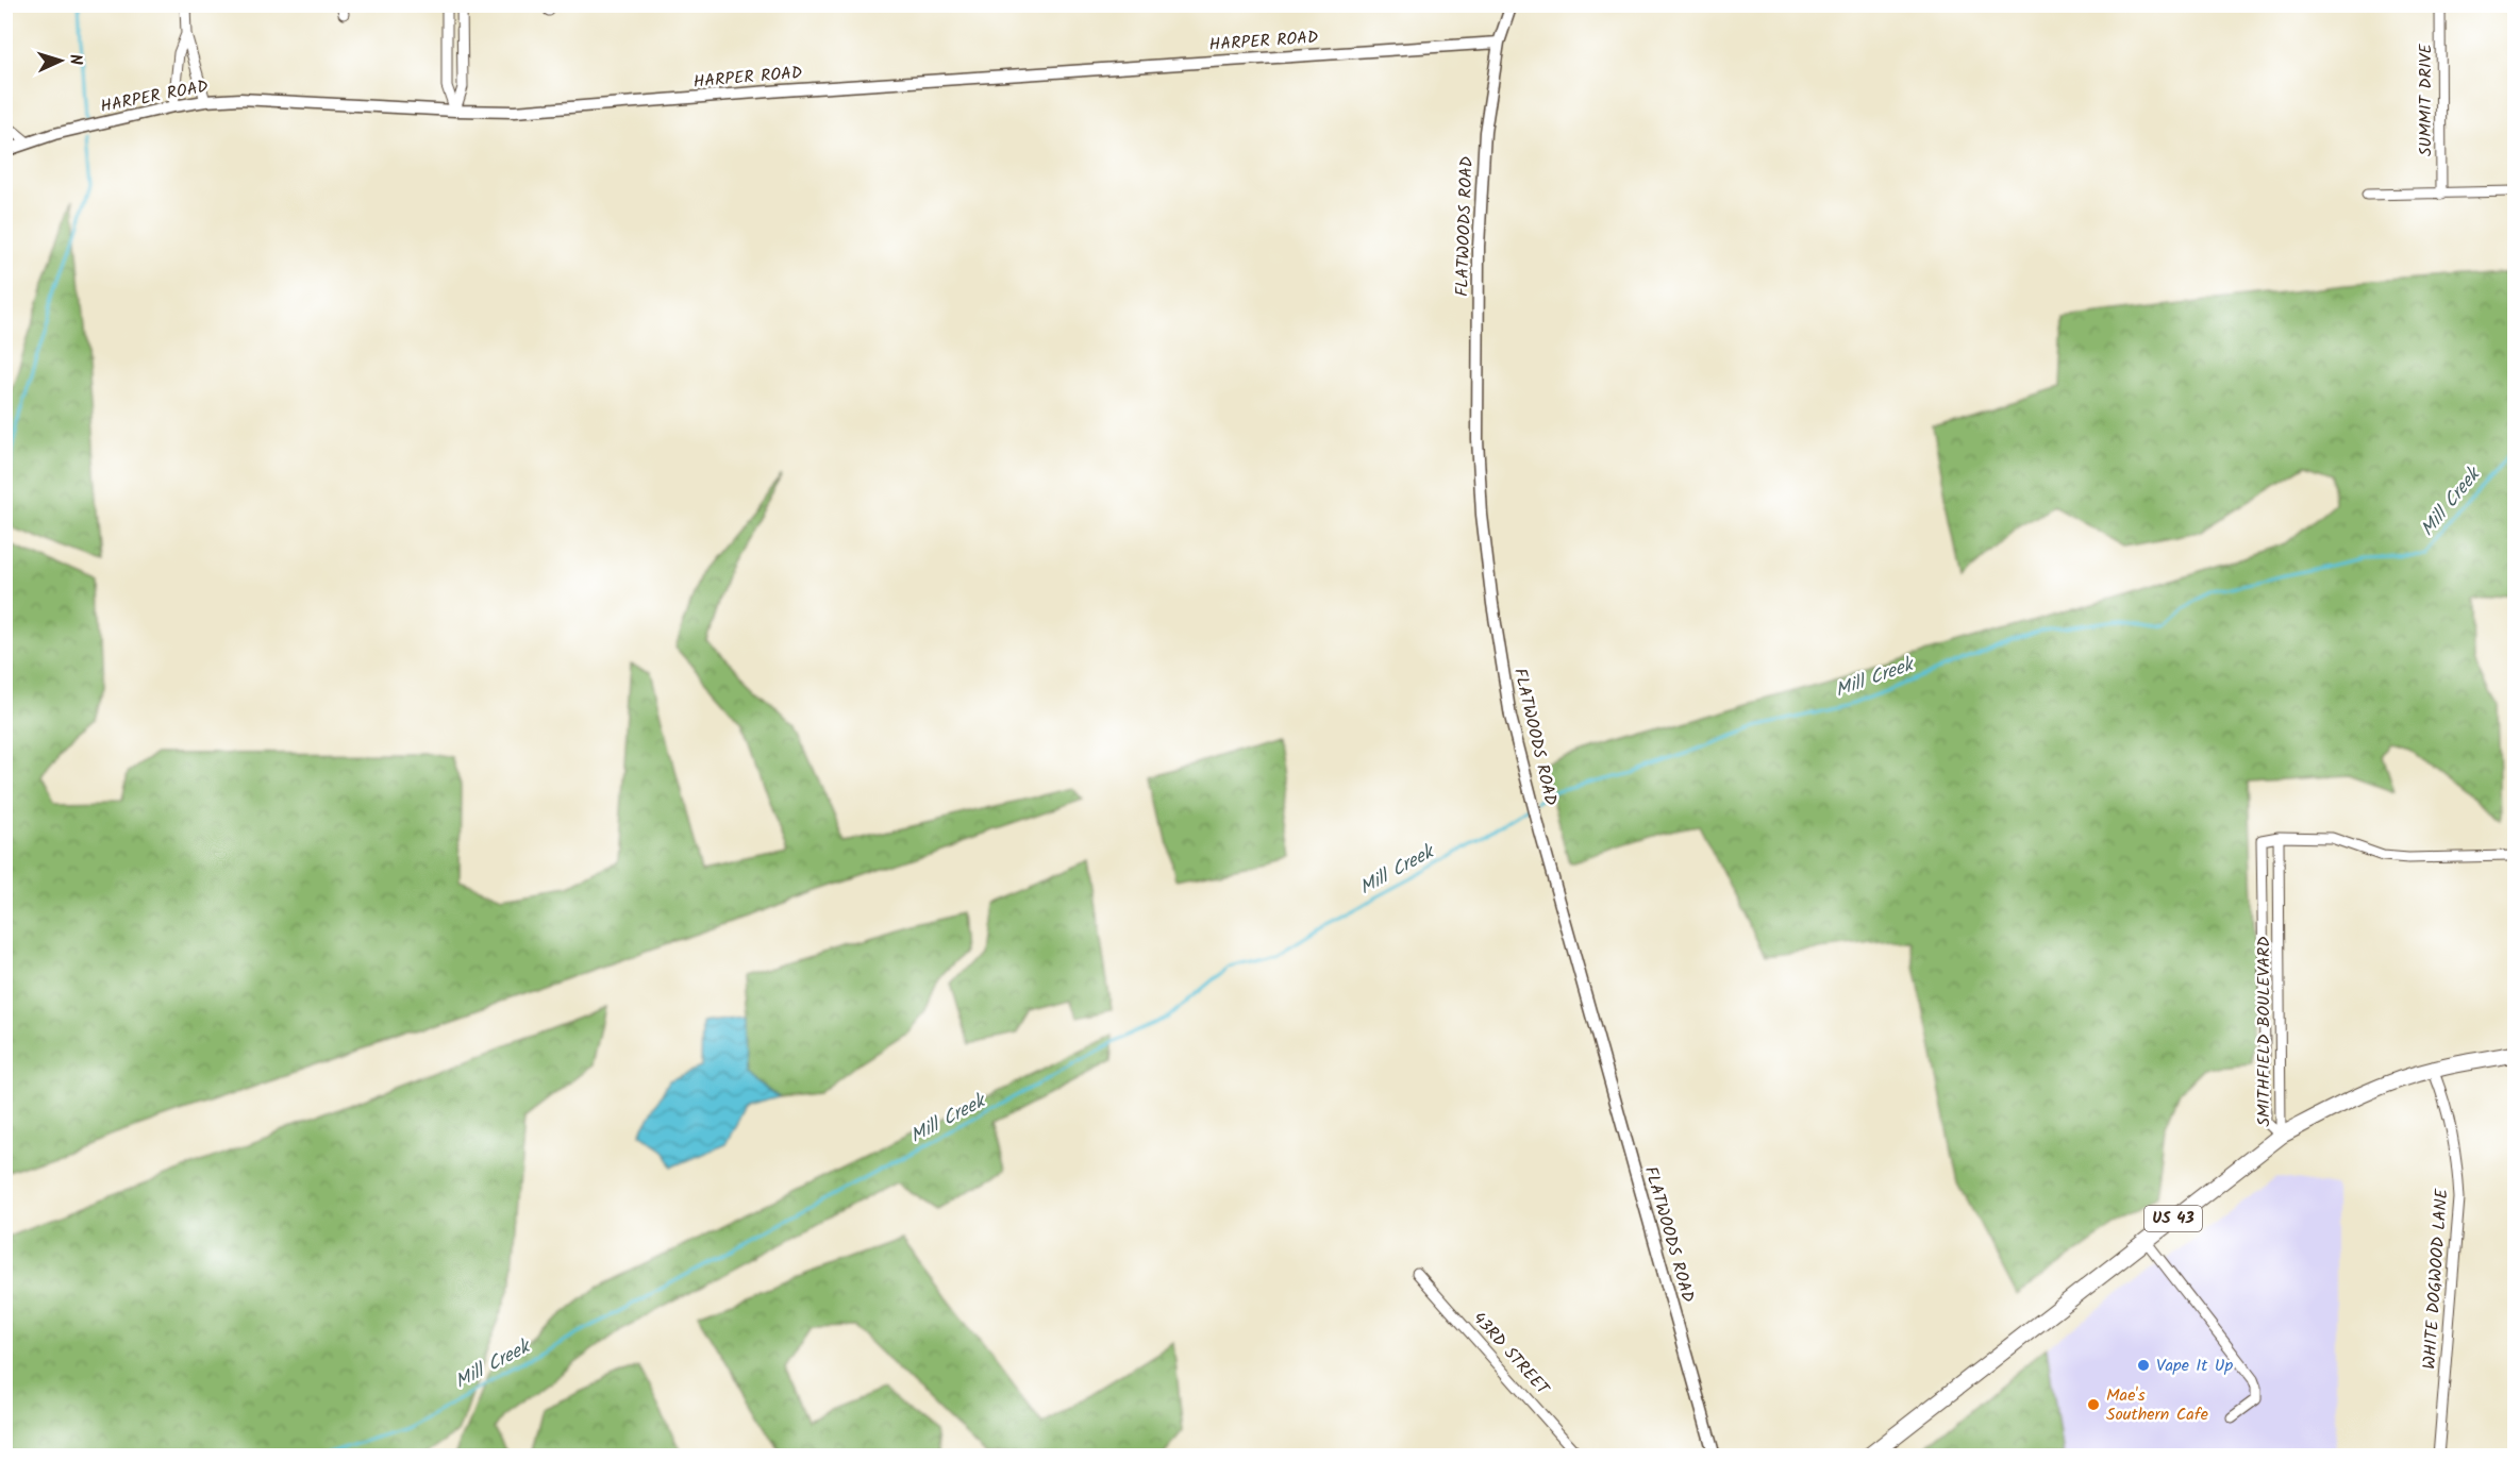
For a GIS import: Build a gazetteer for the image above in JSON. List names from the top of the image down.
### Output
{
  "streets": {
    "highway": ["US 43"],
    "street": [
      "HARPER ROAD",
      "SUMMIT DRIVE",
      "FLATWOODS ROAD",
      "SMITHFIELD BOULEVARD",
      "WHITE DOGWOOD LANE",
      "43RD STREET"
    ]
  },
  "crossings": [
    ["HARPER ROAD", "FLATWOODS ROAD"],
    ["SMITHFIELD BOULEVARD", "US 43"],
    ["US 43", "WHITE DOGWOOD LANE"]
  ],
  "water": ["Mill Creek"],
  "places": ["Vape It Up", "Mae's Southern Cafe"],
  "north": "right"
}
